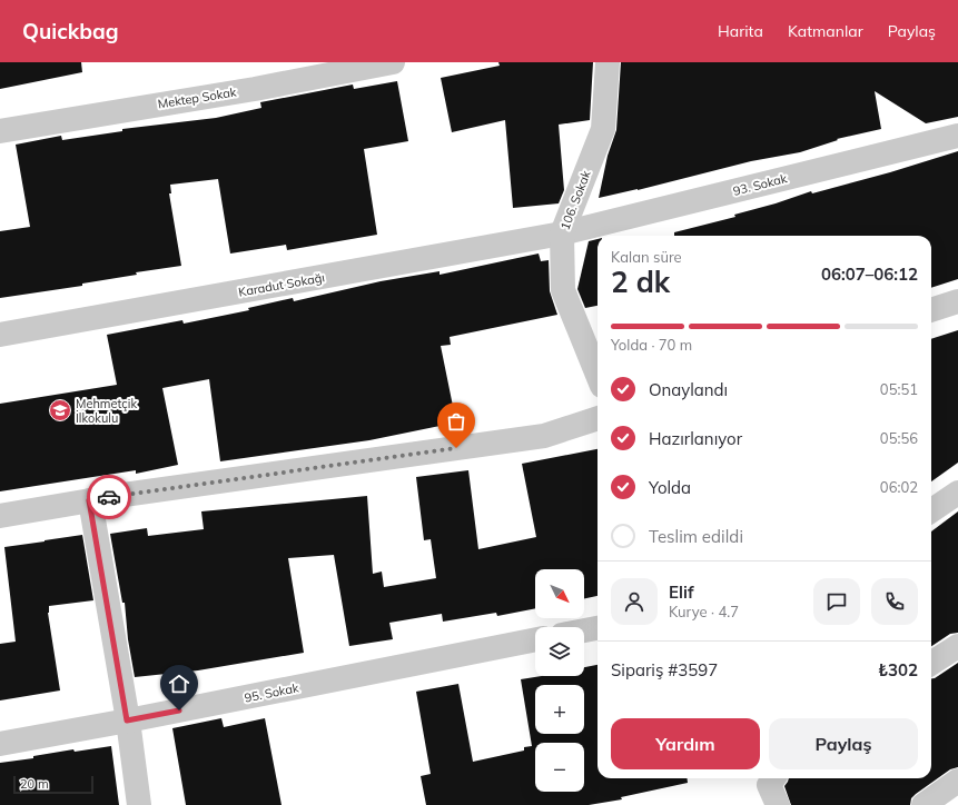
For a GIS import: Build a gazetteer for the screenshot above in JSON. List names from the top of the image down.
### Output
{
  "streets": {
    "street": [
      "Mektep Sokak",
      "93. Sokak",
      "106. Sokak",
      "Karadut Sokağı",
      "95. Sokak"
    ]
  },
  "crossings": [
    ["93. Sokak", "106. Sokak"],
    ["93. Sokak", "Karadut Sokağı"],
    ["106. Sokak", "Karadut Sokağı"]
  ],
  "places": {
    "school or university": ["Mehmetçik İlkokulu"]
  },
  "scale_bar": "20 m",
  "north": "bottom right",
  "page": {
    "header": "Quickbag",
    "nav": ["Harita", "Katmanlar", "Paylaş"],
    "heading": ["2 dk", "Kalan süre", "06:07–06:12"],
    "panel": [
      "Elif",
      "Kurye · 4.7",
      "Sipariş #3597",
      "₺302"
    ],
    "bar": "Yolda · 70 m",
    "list": [
      ["Onaylandı", "05:51"],
      ["Hazırlanıyor", "05:56"],
      ["Yolda", "06:02"],
      "Teslim edildi"
    ],
    "map_buttons": ["+", "−"],
    "buttons": ["Yardım", "Paylaş"],
    "scale": "20 m"
  }
}
